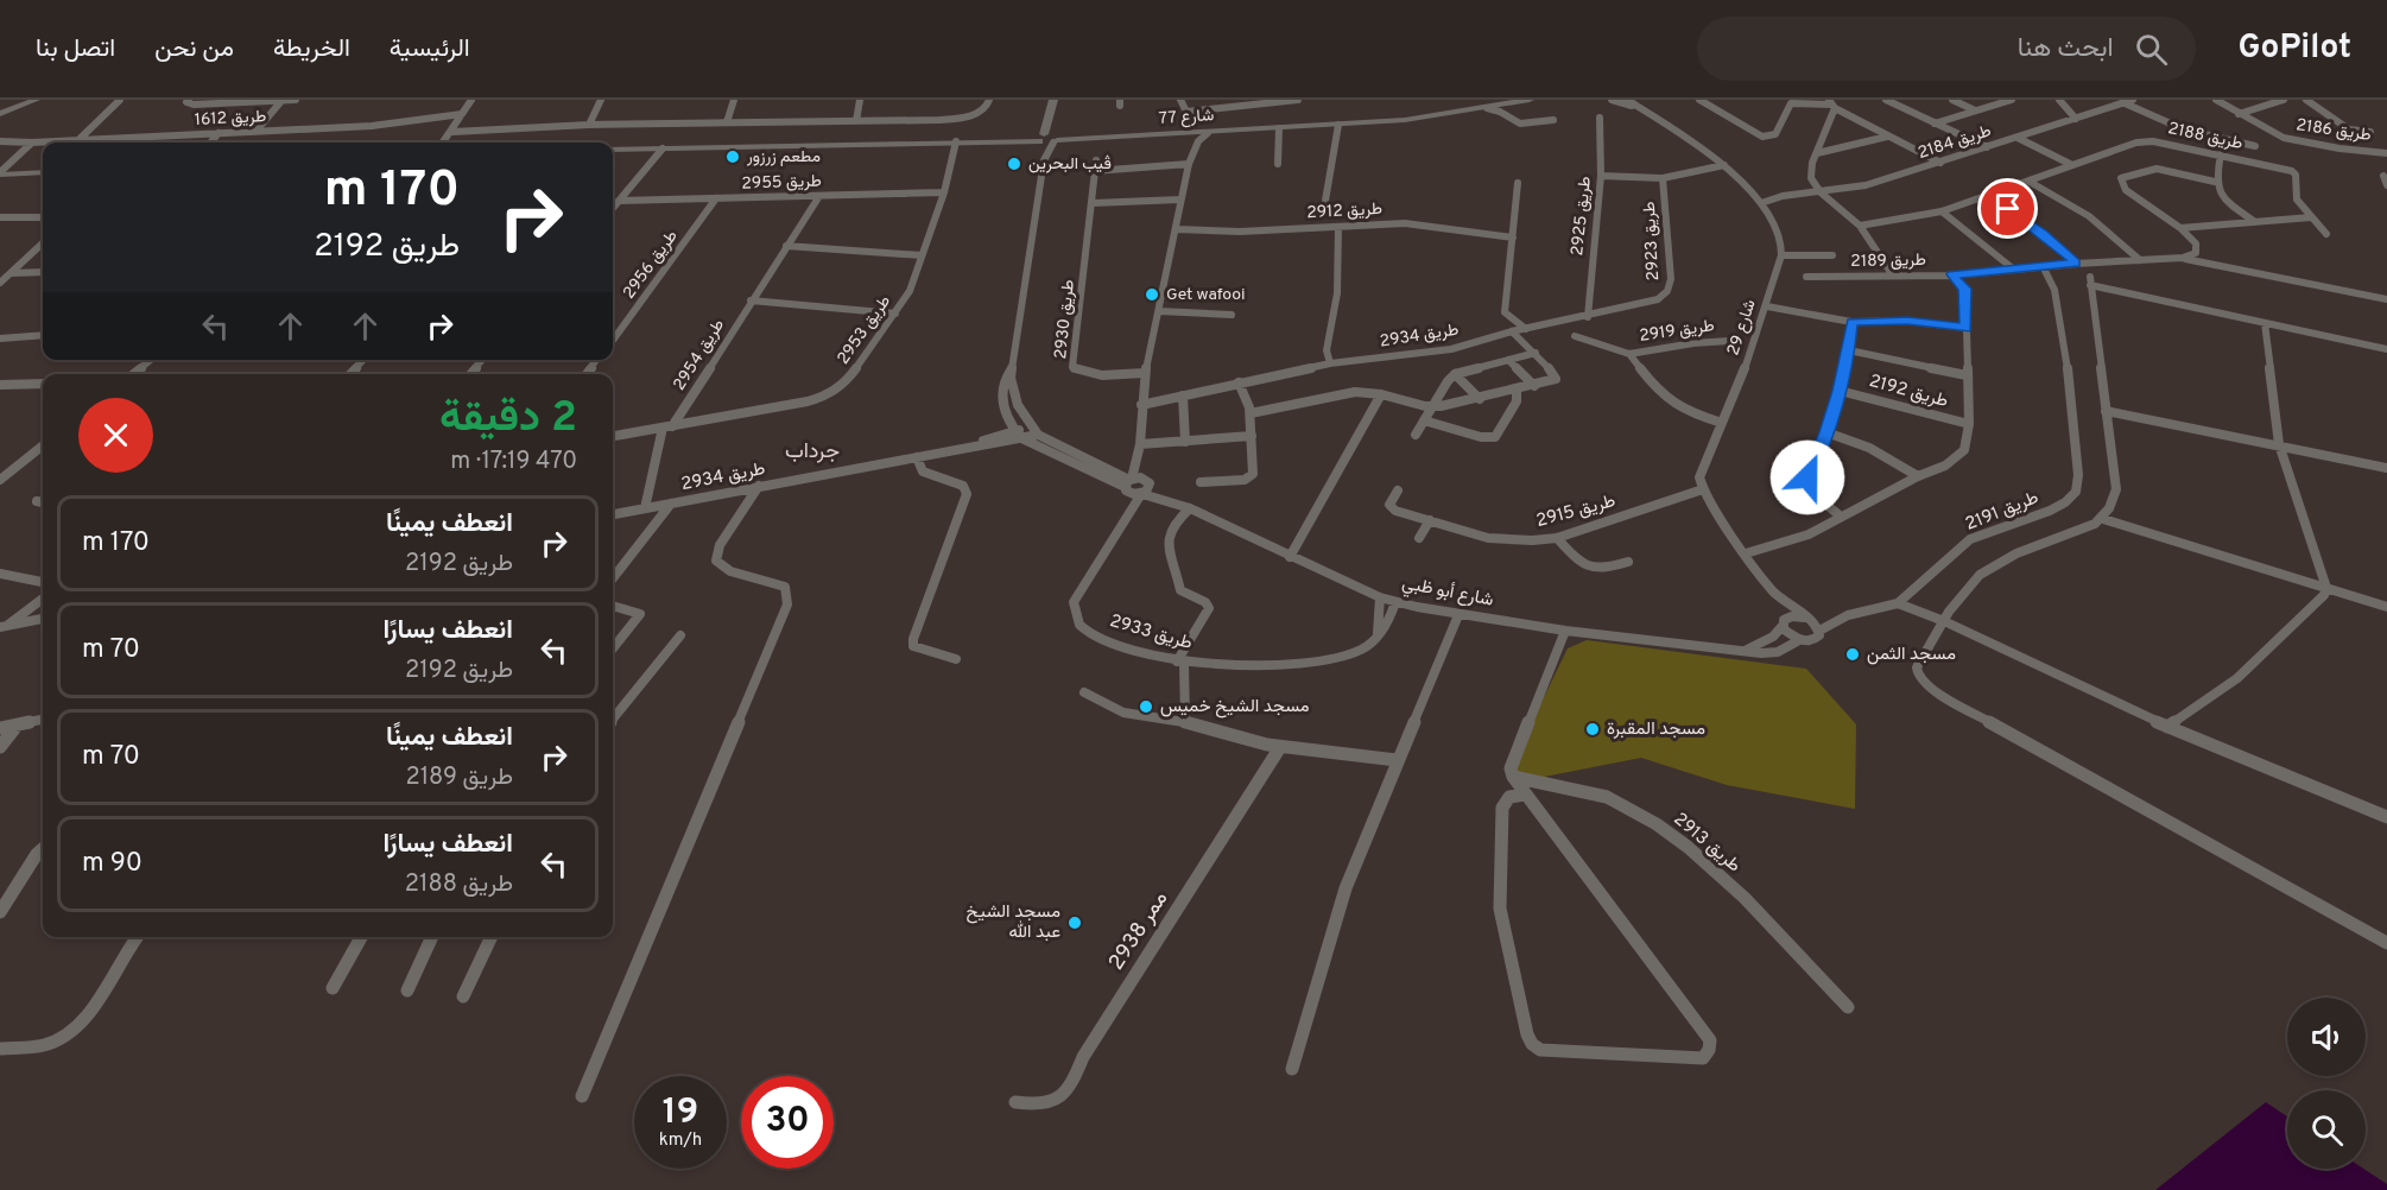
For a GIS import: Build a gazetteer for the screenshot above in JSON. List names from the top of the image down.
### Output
{
  "streets": {
    "street": [
      "شارع 77",
      "طريق 1612",
      "طريق 2186",
      "طريق 2188",
      "طريق 2184",
      "طريق 2955",
      "طريق 2912",
      "طريق 2925",
      "طريق 2923",
      "طريق 2189",
      "طريق 2956",
      "طريق 2930",
      "شارع 29",
      "طريق 2953",
      "طريق 2919",
      "طريق 2934",
      "طريق 2954",
      "طريق 2192",
      "طريق 2915",
      "طريق 2191",
      "شارع أبو ظبي",
      "طريق 2933",
      "طريق 2913",
      "ممر 2938"
    ]
  },
  "crossings": [
    ["شارع 77", "طريق 2953"],
    ["طريق 2955", "طريق 2956"],
    ["طريق 2955", "طريق 2953"],
    ["طريق 2955", "طريق 2954"],
    ["طريق 2925", "طريق 2923"],
    ["طريق 2925", "طريق 2934"],
    ["طريق 2923", "طريق 2934"],
    ["طريق 2189", "طريق 2192"],
    ["طريق 2189", "طريق 2191"],
    ["شارع 29", "طريق 2919"],
    ["شارع 29", "طريق 2915"],
    ["طريق 2953", "طريق 2954"],
    ["طريق 2934", "طريق 2954"],
    ["شارع أبو ظبي", "طريق 2933"]
  ],
  "districts": ["جرداب"],
  "places": [
    "مطعم زرزور",
    "ڤيب البحرين",
    "Get wafooi",
    "مسجد الثمن",
    "مسجد الشيخ خميس",
    "مسجد المقبرة",
    "مسجد الشيخ عبد الله"
  ],
  "page": {
    "header": "GoPilot",
    "search": "ابحث هنا",
    "nav": [
      "الرئيسية",
      "الخريطة",
      "من نحن",
      "اتصل بنا"
    ],
    "turn": ["170 m", "طريق 2192"],
    "heading": ["2 دقيقة", "470 m · 17:19"],
    "list": [
      {
        "name": "انعطف يمينًا",
        "note": "طريق 2192",
        "value": "170 m"
      },
      {
        "name": "انعطف يسارًا",
        "note": "طريق 2192",
        "value": "70 m"
      },
      {
        "name": "انعطف يمينًا",
        "note": "طريق 2189",
        "value": "70 m"
      },
      {
        "name": "انعطف يسارًا",
        "note": "طريق 2188",
        "value": "90 m"
      }
    ],
    "speed": "19 km/h",
    "limit": "30"
  }
}
